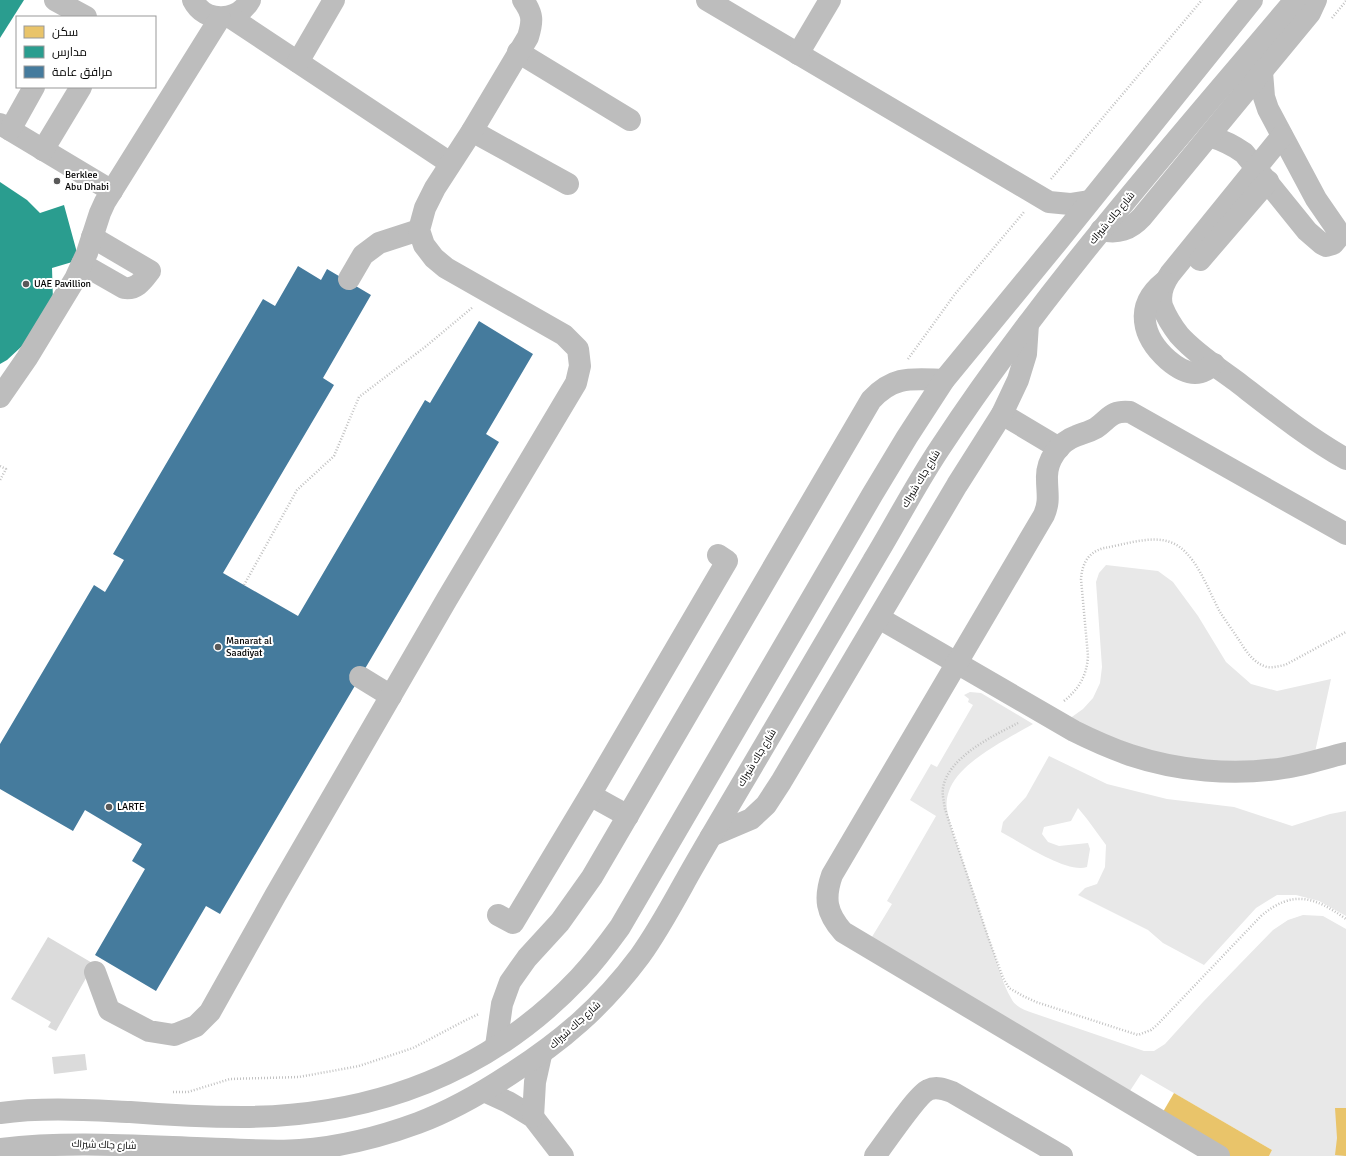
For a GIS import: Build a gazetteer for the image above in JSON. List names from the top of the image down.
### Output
{
  "streets": {
    "street": ["شارع جاك شيراك"]
  },
  "places": [
    "Berklee Abu Dhabi",
    "UAE Pavillion",
    "Manarat al Saadiyat",
    "LARTE"
  ],
  "legend": ["سكن", "مدارس", "مرافق عامة"]
}
